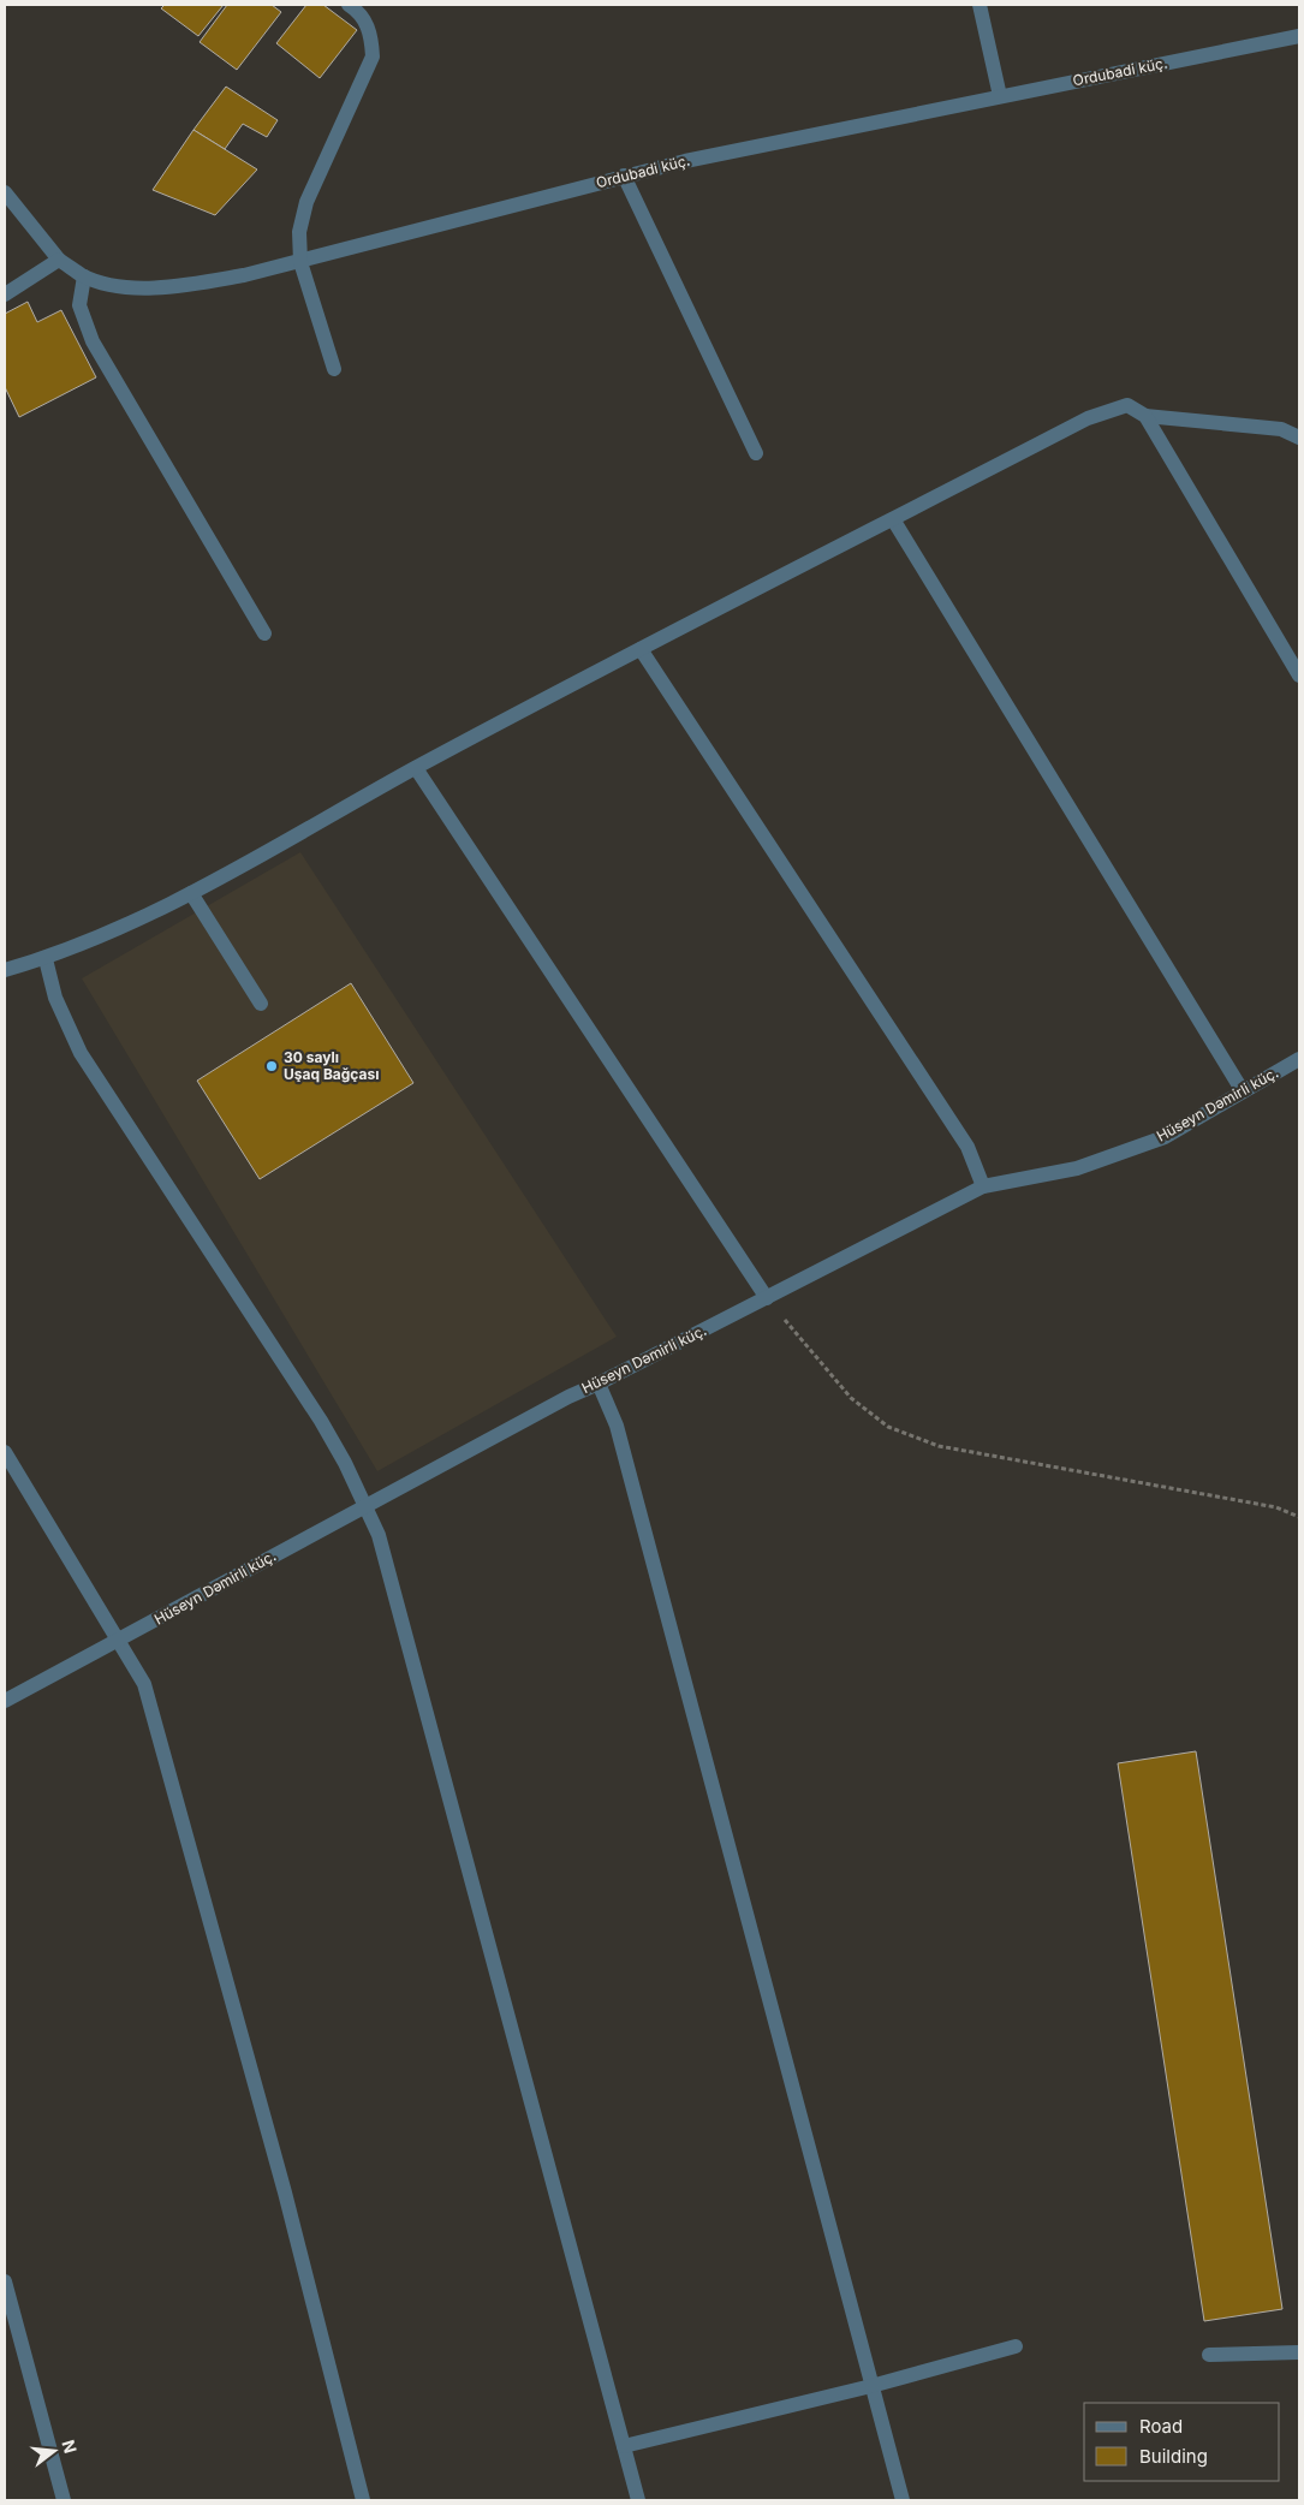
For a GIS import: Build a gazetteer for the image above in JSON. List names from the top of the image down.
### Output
{
  "streets": {
    "street": ["Ordubadi küç.", "Hüseyn Dəmirli küç."]
  },
  "places": ["30 saylı Uşaq Bağçası"],
  "legend": ["Road", "Building"],
  "north": "right"
}
